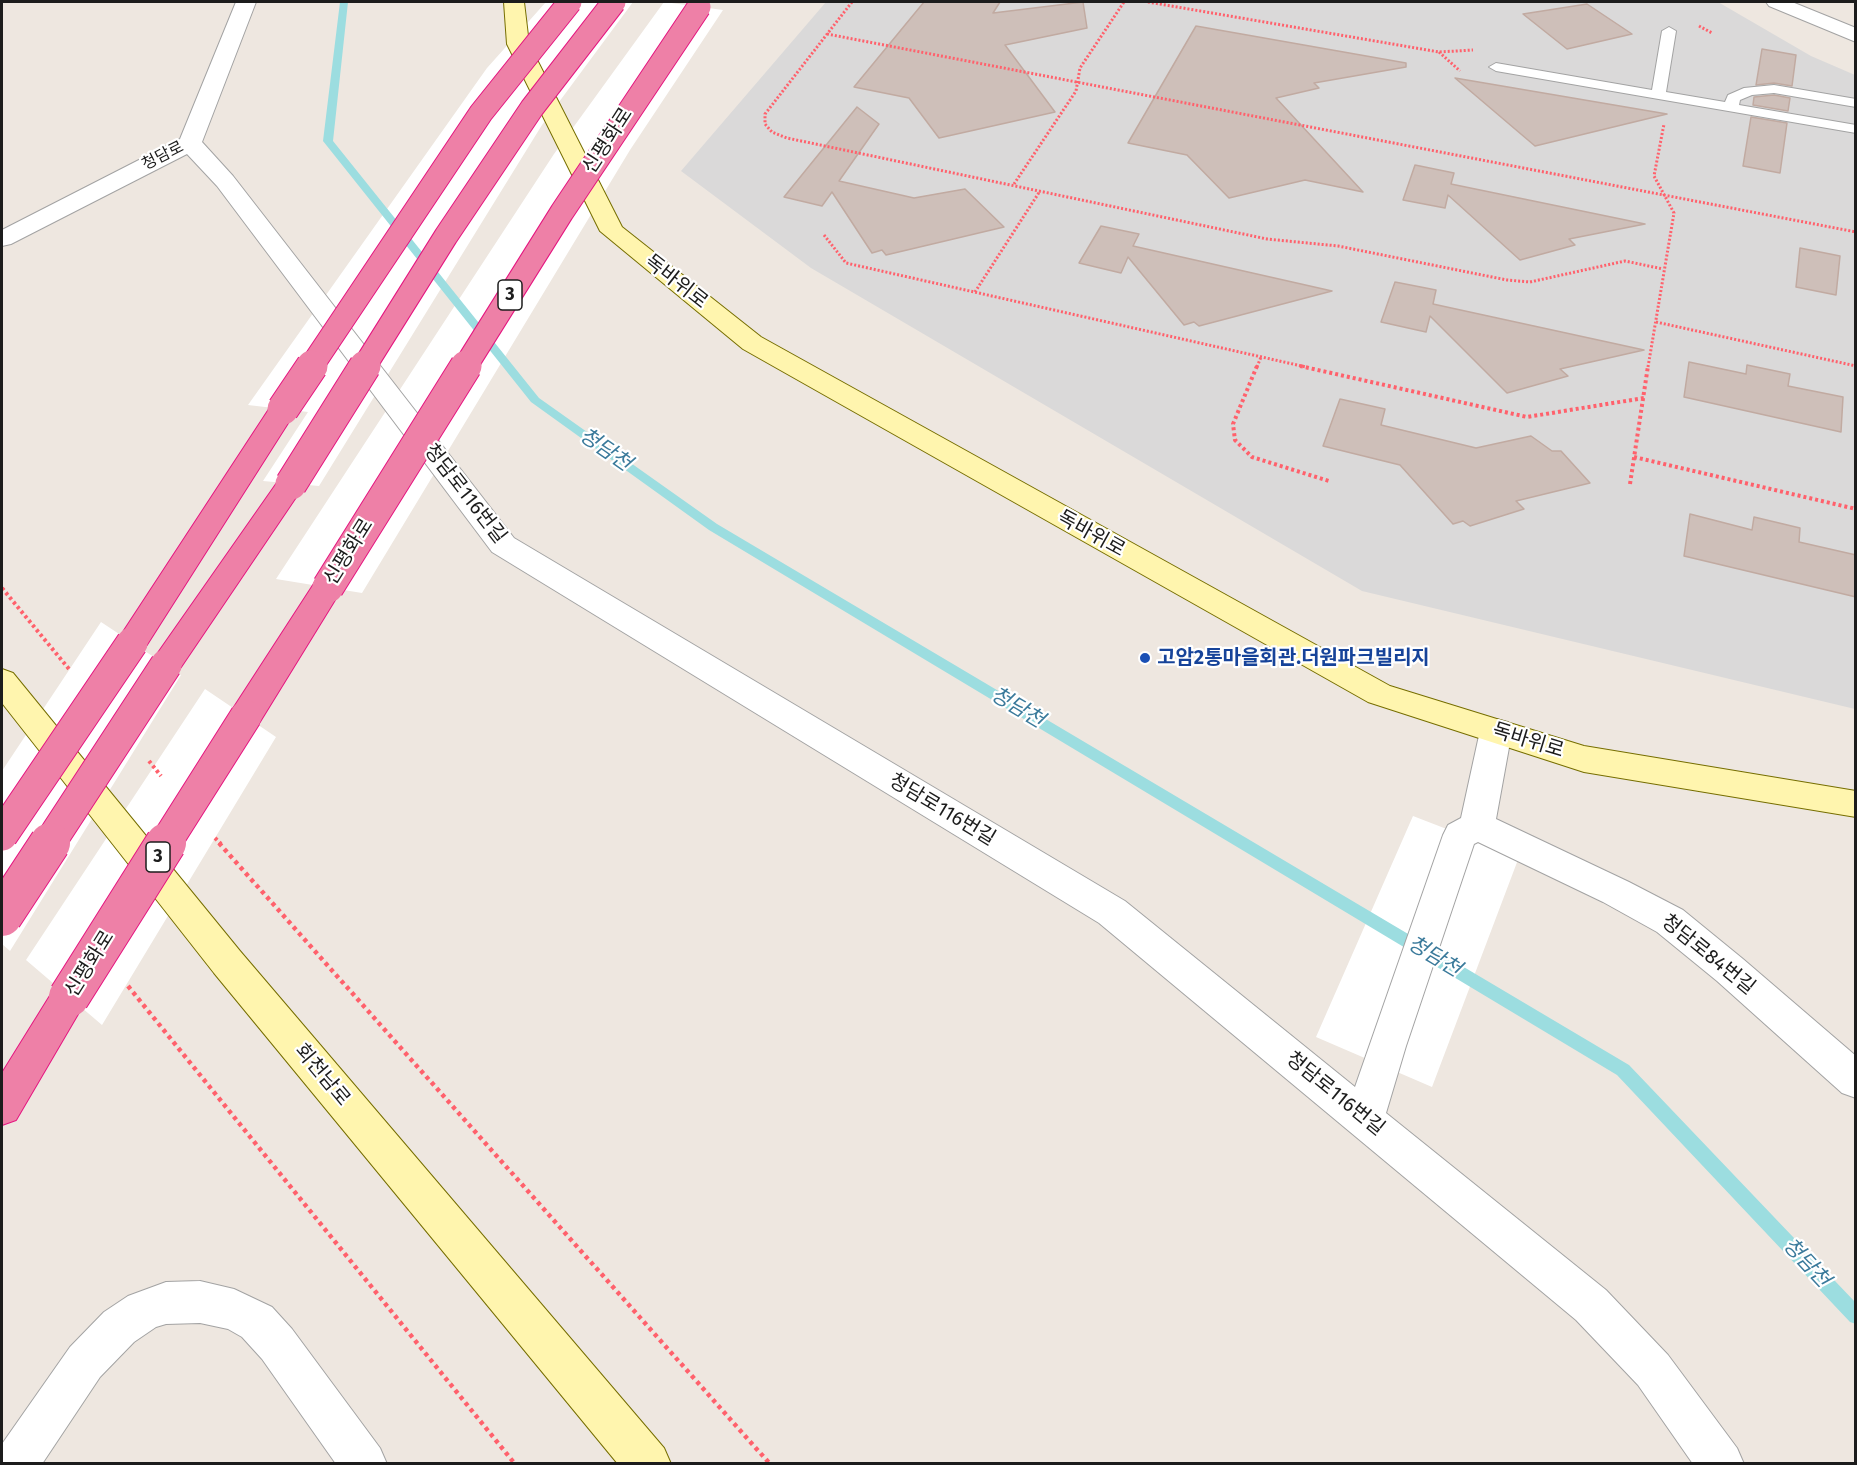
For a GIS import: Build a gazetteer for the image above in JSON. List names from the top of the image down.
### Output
{
  "streets": {
    "highway": ["신평화로", "3"],
    "main road": ["독바위로", "회천남로"],
    "street": ["청담로", "청담로116번길", "청담로84번길"]
  },
  "crossings": [
    ["청담로", "청담로116번길"]
  ],
  "water": ["청담천"],
  "places": ["고암2통마을회관.더원파크빌리지"]
}
